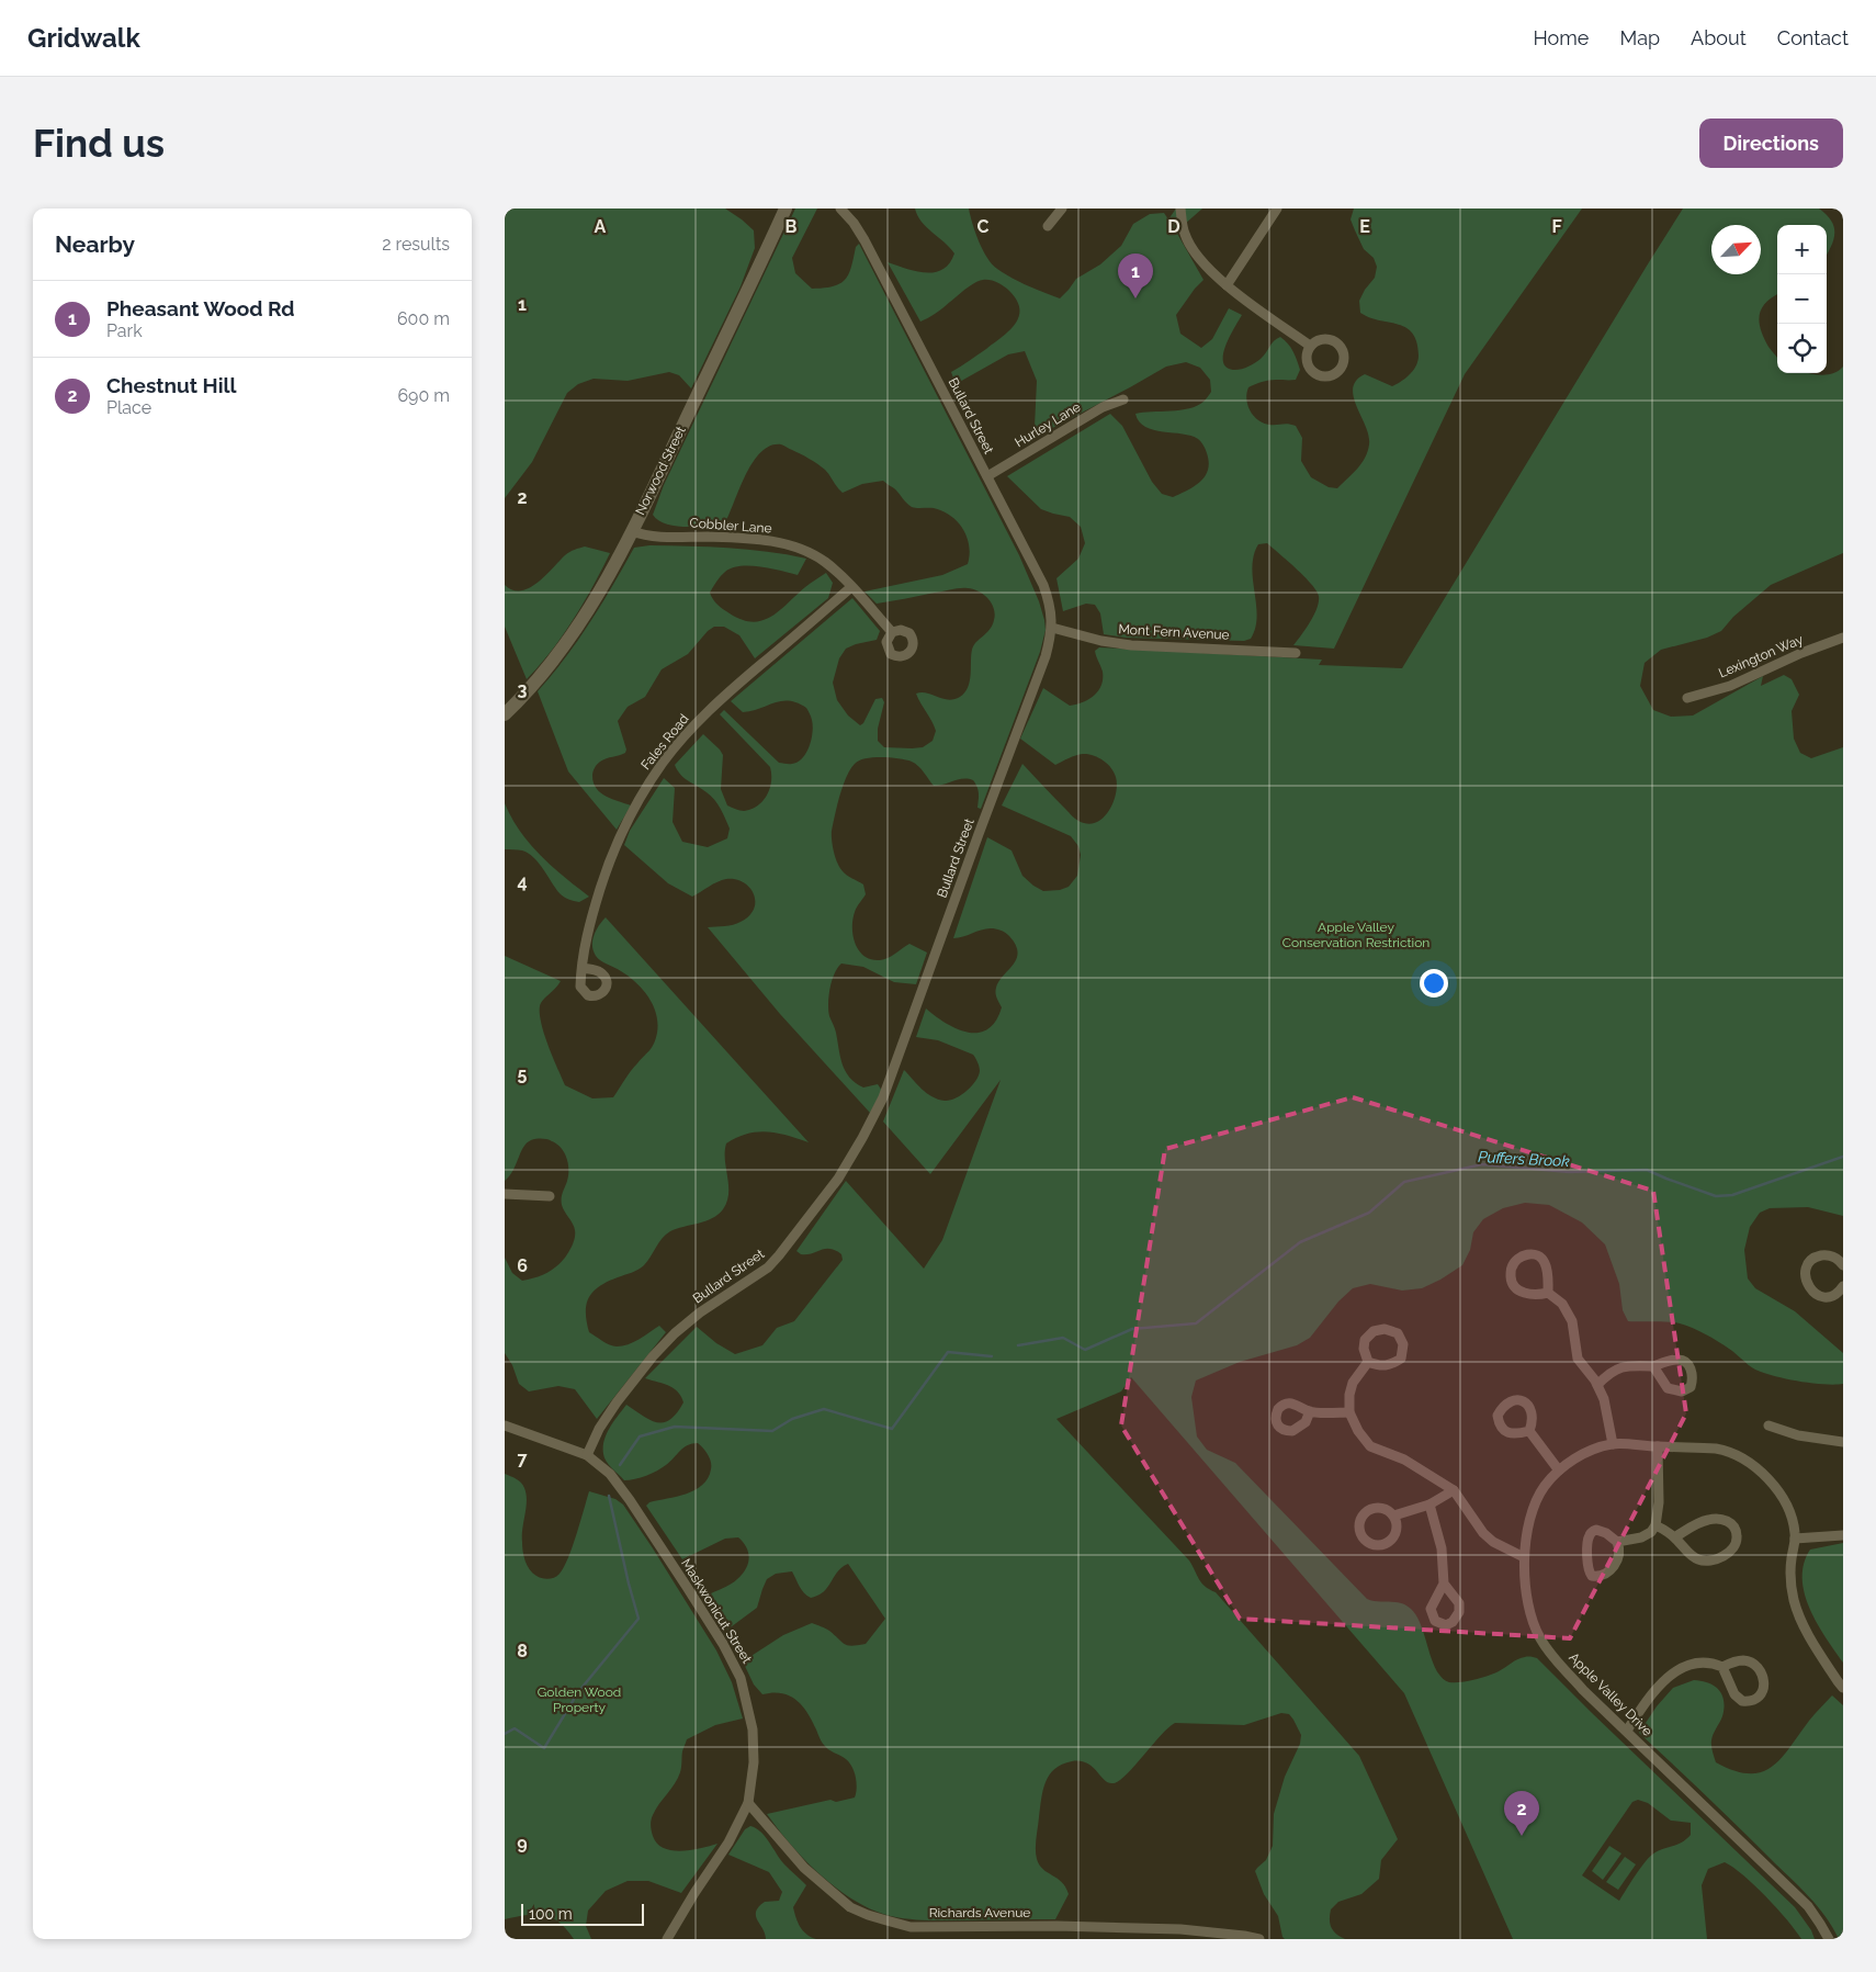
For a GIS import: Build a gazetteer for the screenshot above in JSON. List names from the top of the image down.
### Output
{
  "streets": {
    "main road": ["Norwood Street"],
    "street": [
      "Bullard Street",
      "Hurley Lane",
      "Cobbler Lane",
      "Mont Fern Avenue",
      "Lexington Way",
      "Fales Road",
      "Maskwonicut Street",
      "Apple Valley Drive",
      "Richards Avenue"
    ]
  },
  "crossings": [
    ["Bullard Street", "Hurley Lane"],
    ["Bullard Street", "Mont Fern Avenue"],
    ["Bullard Street", "Maskwonicut Street"],
    ["Norwood Street", "Cobbler Lane"],
    ["Cobbler Lane", "Fales Road"],
    ["Maskwonicut Street", "Richards Avenue"]
  ],
  "water": ["Puffers Brook"],
  "parks": ["Apple Valley Conservation Restriction", "Golden Wood Property"],
  "scale_bar": "100 m",
  "north": "top right",
  "page": {
    "header": "Gridwalk",
    "nav": [
      "Home",
      "Map",
      "About",
      "Contact"
    ],
    "buttons": "Directions",
    "title": "Find us",
    "heading": ["Nearby", "2 results"],
    "map_buttons": ["+", "−"],
    "pins": ["1", "2"],
    "list": [
      {
        "mark": "1",
        "name": "Pheasant Wood Rd",
        "note": "Park",
        "value": "600 m"
      },
      {
        "mark": "2",
        "name": "Chestnut Hill",
        "note": "Place",
        "value": "690 m"
      }
    ],
    "scale": "100 m"
  },
  "grid": {
    "columns": [
      "A",
      "B",
      "C",
      "D",
      "E",
      "F"
    ],
    "rows": [
      "1",
      "2",
      "3",
      "4",
      "5",
      "6",
      "7",
      "8",
      "9"
    ]
  }
}
